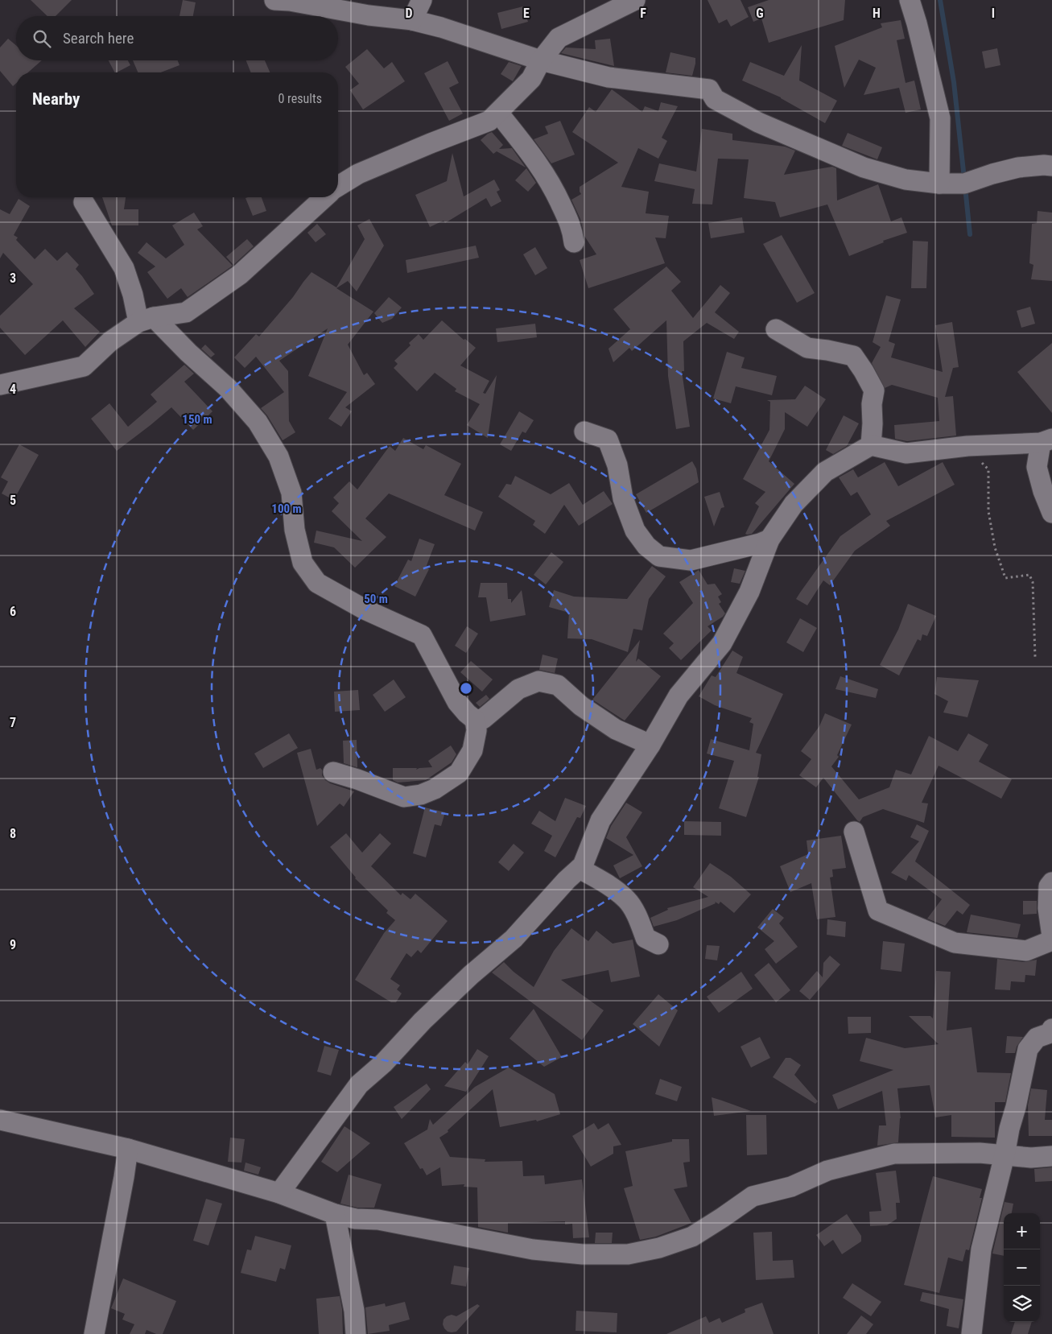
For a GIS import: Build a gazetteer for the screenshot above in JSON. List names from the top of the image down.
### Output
{
  "page": {
    "search": "Search here",
    "heading": ["Nearby", "0 results"],
    "map_buttons": ["+", "−"]
  },
  "grid": {
    "columns": [
      "D",
      "E",
      "F",
      "G",
      "H",
      "I"
    ],
    "rows": [
      "3",
      "4",
      "5",
      "6",
      "7",
      "8",
      "9"
    ]
  },
  "rings": ["150 m", "100 m", "50 m"]
}
